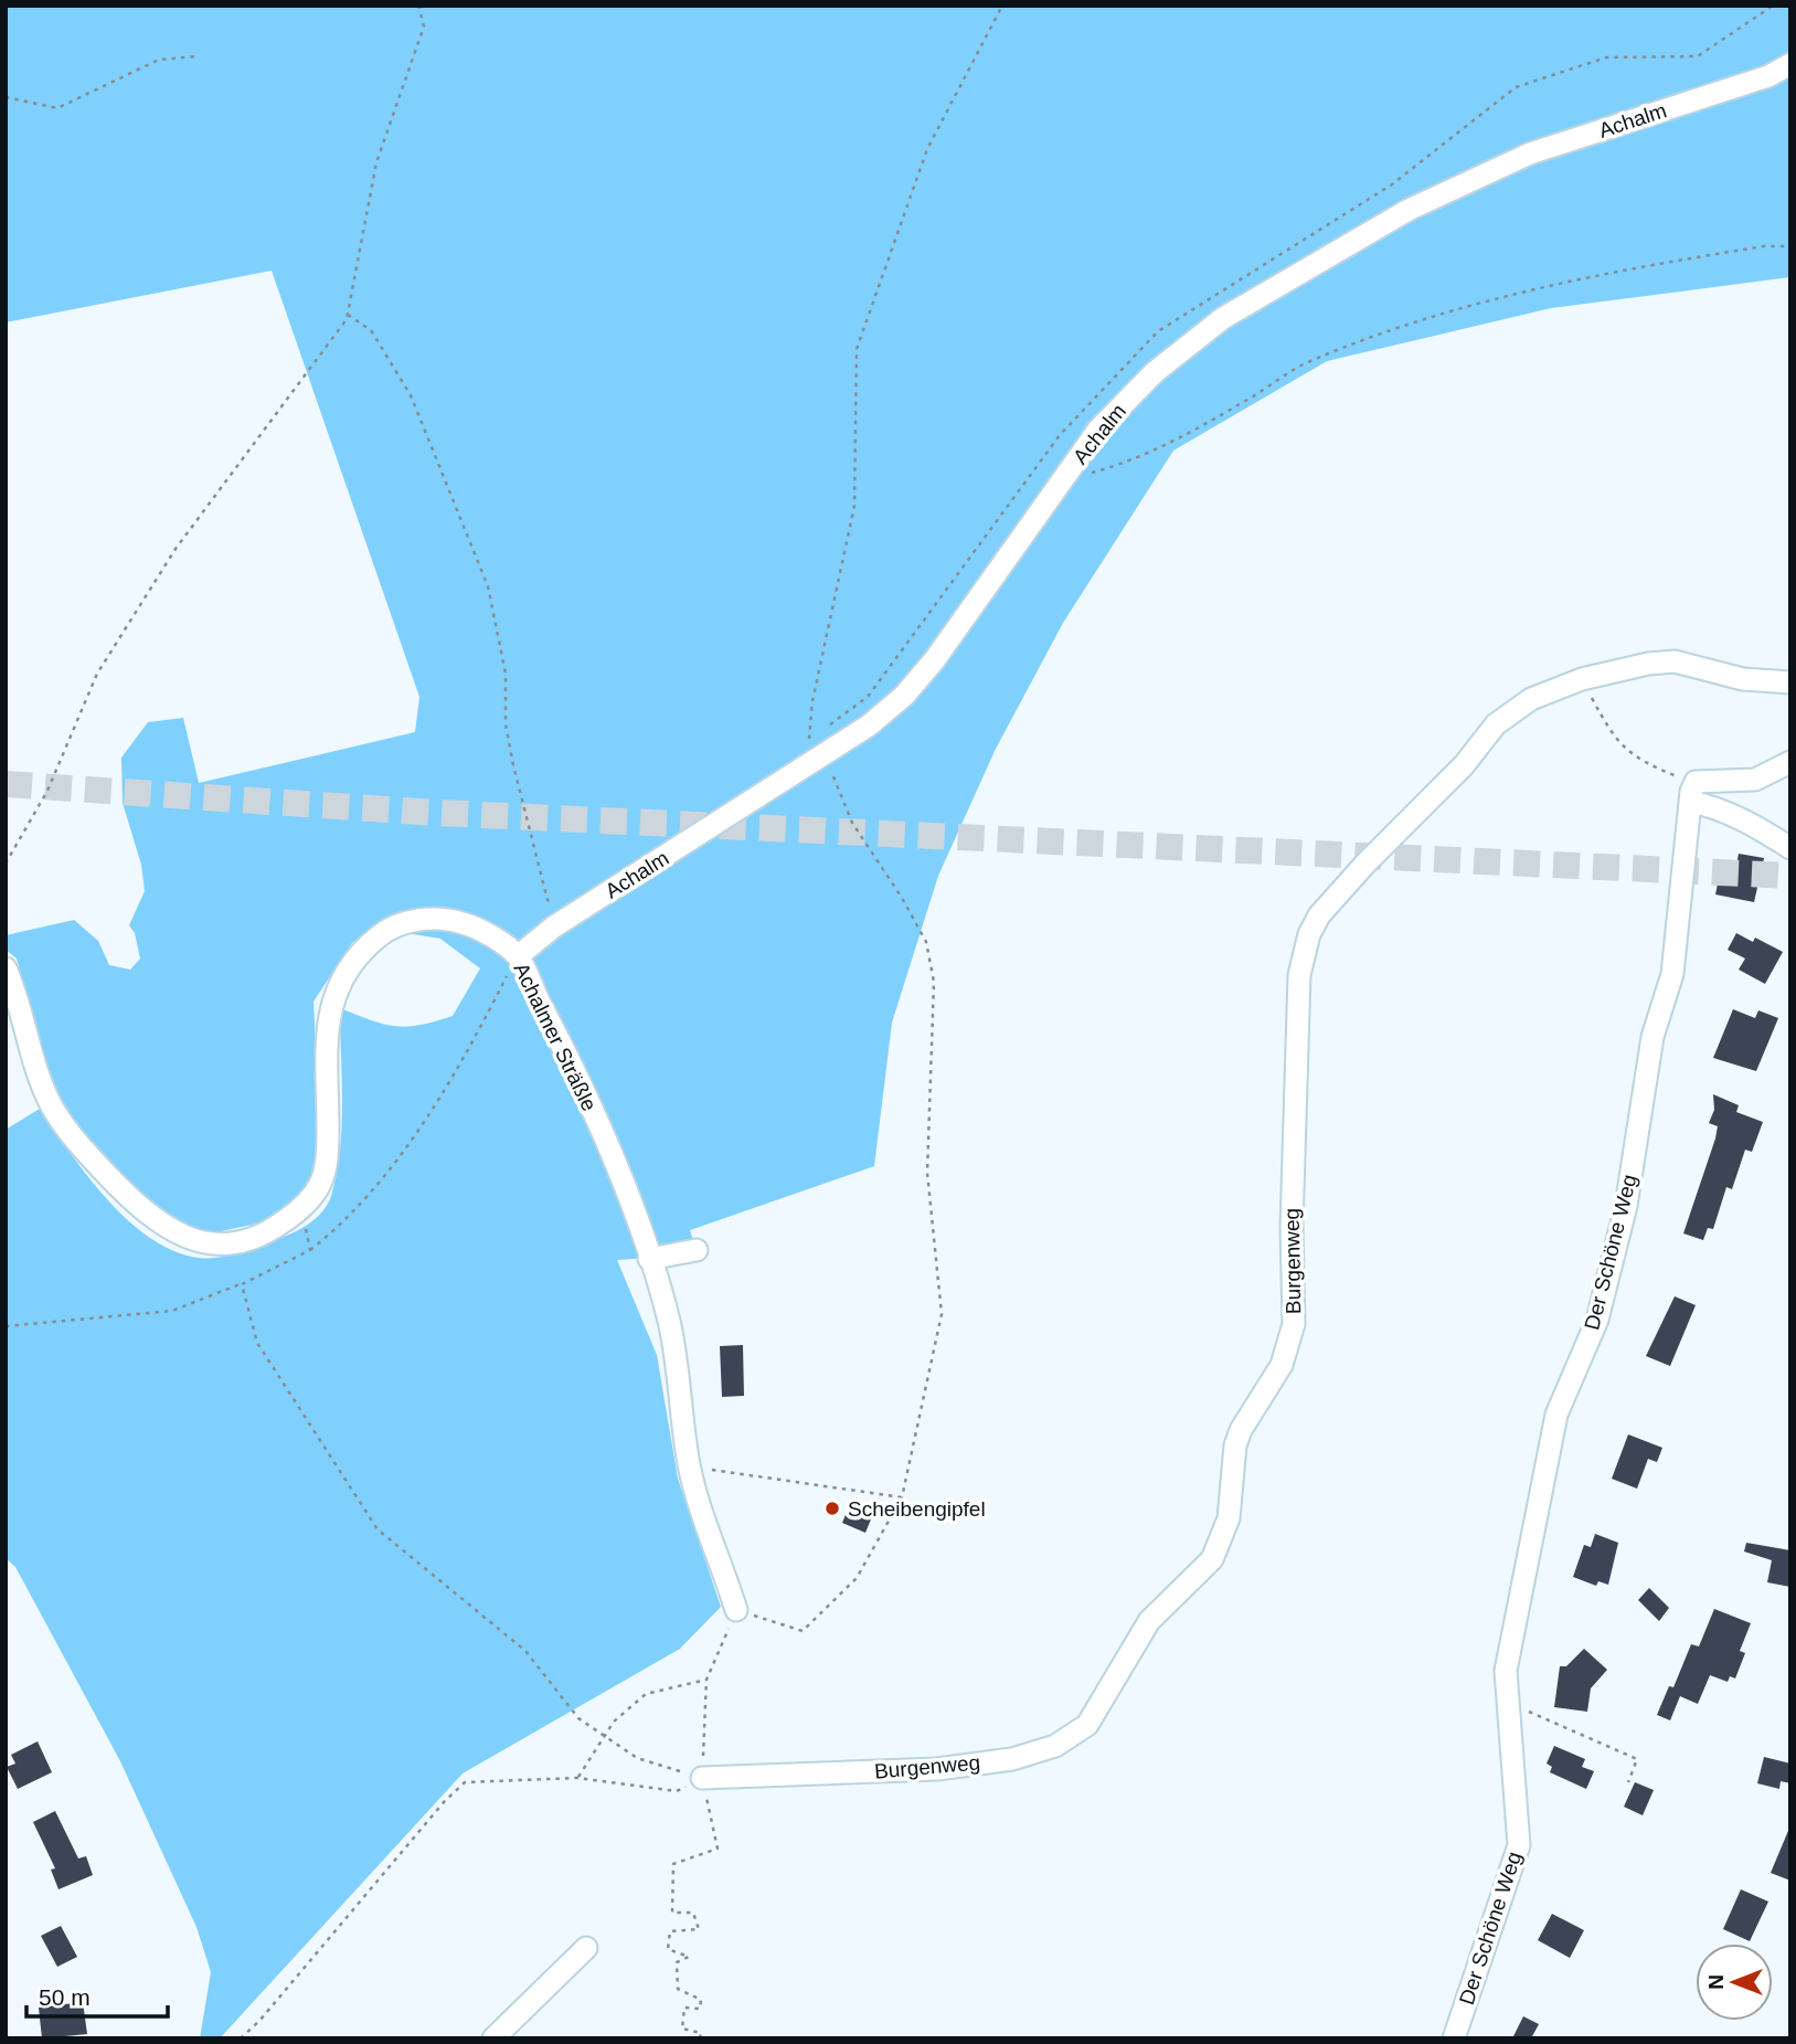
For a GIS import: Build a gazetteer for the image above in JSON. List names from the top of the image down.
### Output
{
  "streets": {
    "street": [
      "Achalm",
      "Achalmer Sträßle",
      "Der Schöne Weg",
      "Burgenweg"
    ]
  },
  "crossings": [
    ["Achalm", "Achalmer Sträßle"]
  ],
  "places": ["Scheibengipfel"],
  "scale_bar": "50 m",
  "north": "left"
}
